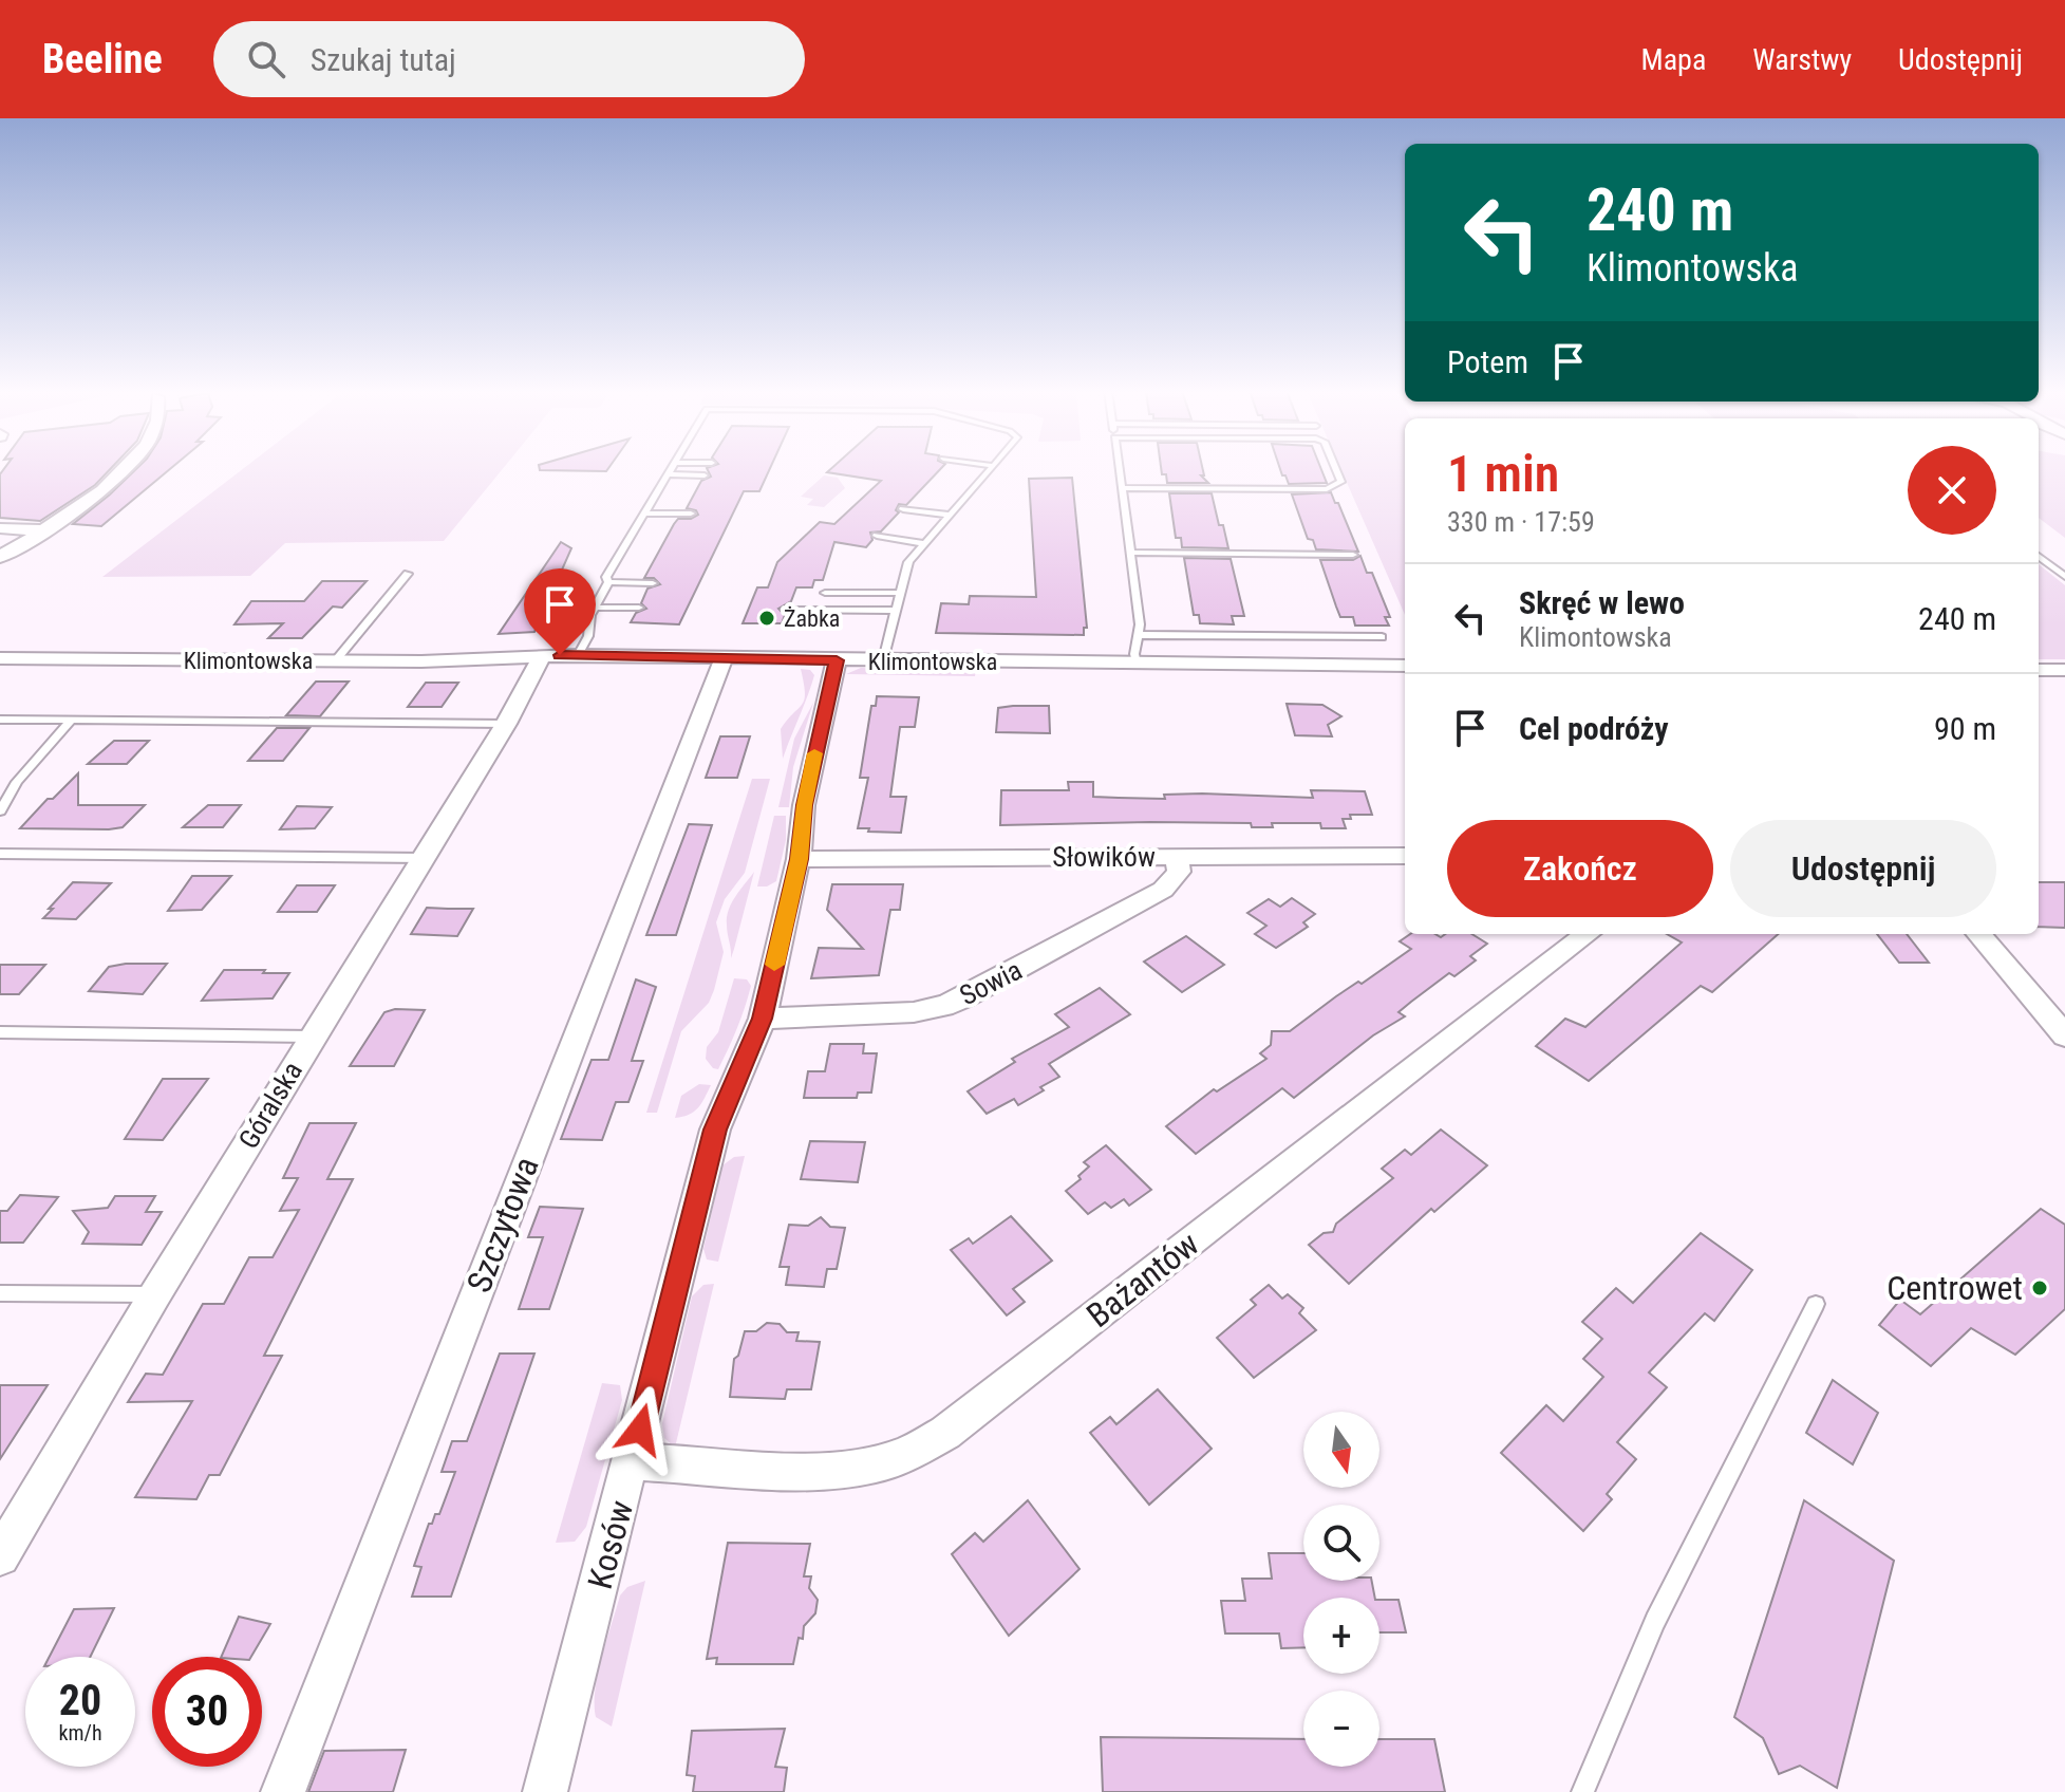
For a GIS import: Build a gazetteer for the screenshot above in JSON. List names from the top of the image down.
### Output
{
  "streets": {
    "street": [
      "Klimontowska",
      "Słowików",
      "Sowia",
      "Góralska",
      "Szczytowa",
      "Bażantów",
      "Kosów"
    ]
  },
  "crossings": [
    ["Klimontowska", "Góralska"],
    ["Klimontowska", "Szczytowa"],
    ["Klimontowska", "Kosów"],
    ["Słowików", "Sowia"],
    ["Słowików", "Kosów"],
    ["Sowia", "Kosów"],
    ["Bażantów", "Kosów"]
  ],
  "places": ["Żabka", "Centrowet"],
  "north": "bottom",
  "page": {
    "header": "Beeline",
    "search": "Szukaj tutaj",
    "nav": ["Mapa", "Warstwy", "Udostępnij"],
    "turn": ["240 m", "Klimontowska"],
    "then": "Potem",
    "heading": ["1 min", "330 m · 17:59"],
    "list": [
      {
        "name": "Skręć w lewo",
        "note": "Klimontowska",
        "value": "240 m"
      },
      {
        "name": "Cel podróży",
        "value": "90 m"
      }
    ],
    "buttons": ["Zakończ", "Udostępnij"],
    "map_buttons": ["+", "−"],
    "speed": "20 km/h",
    "limit": "30"
  }
}
